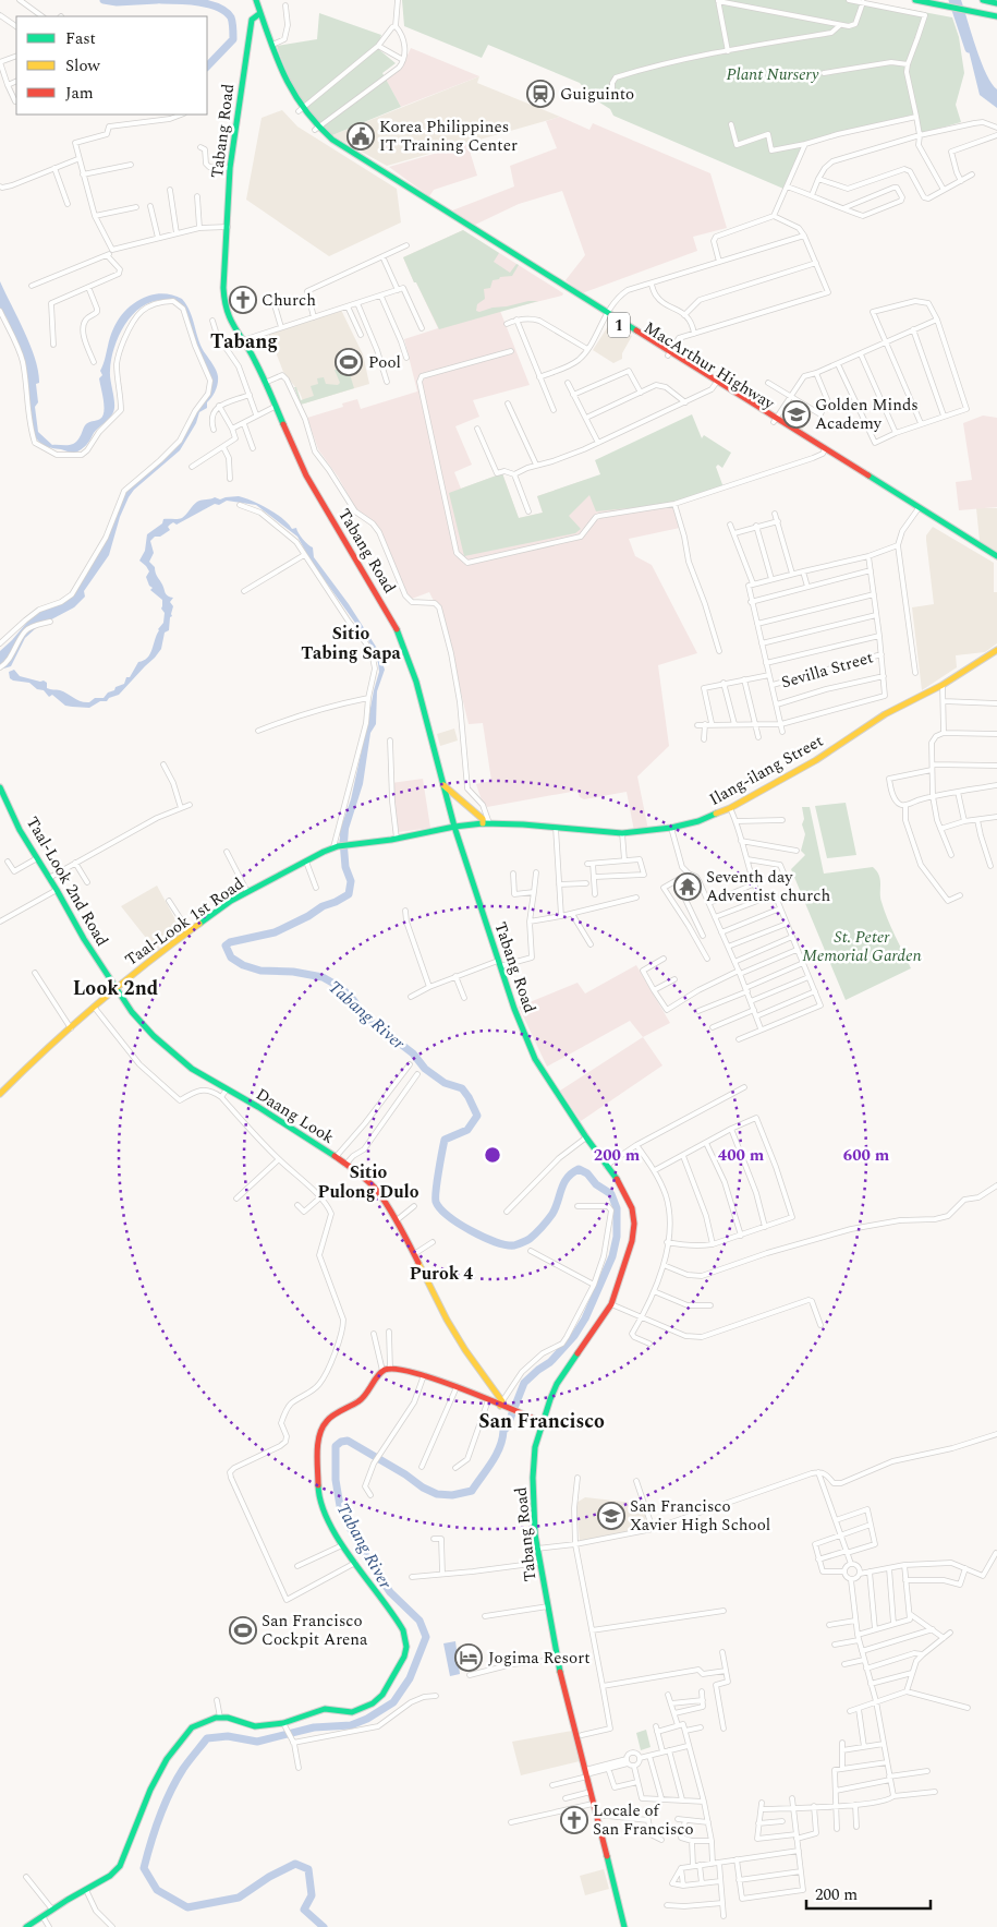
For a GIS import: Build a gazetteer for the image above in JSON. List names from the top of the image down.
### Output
{
  "streets": {
    "main road": [
      "Tabang Road",
      "1",
      "MacArthur Highway",
      "Ilang-ilang Street",
      "Taal-Look 2nd Road",
      "Taal-Look 1st Road",
      "Daang Look"
    ],
    "street": ["Sevilla Street"]
  },
  "crossings": [
    ["Tabang Road", "MacArthur Highway"],
    ["Tabang Road", "Taal-Look 1st Road"],
    ["Ilang-ilang Street", "Taal-Look 1st Road"],
    ["Taal-Look 2nd Road", "Taal-Look 1st Road"],
    ["Taal-Look 2nd Road", "Daang Look"],
    ["Taal-Look 1st Road", "Daang Look"]
  ],
  "districts": [
    "Tabang",
    "Sitio Tabing Sapa",
    "Look 2nd",
    "Sitio Pulong Dulo",
    "Purok 4",
    "San Francisco"
  ],
  "water": ["Tabang River"],
  "parks": ["Plant Nursery", "St. Peter Memorial Garden"],
  "places": {
    "station": ["Guiguinto"],
    "public building": ["Korea Philippines IT Training Center"],
    "church": ["Church", "Locale of San Francisco"],
    "sports": ["Pool", "San Francisco Cockpit Arena"],
    "school or university": ["Golden Minds Academy", "San Francisco Xavier High School"],
    "temple": ["Seventh day Adventist church"],
    "hotel": ["Jogima Resort"]
  },
  "legend": ["Fast", "Slow", "Jam"],
  "scale_bar": "200 m",
  "rings": ["200 m", "400 m", "600 m"]
}
